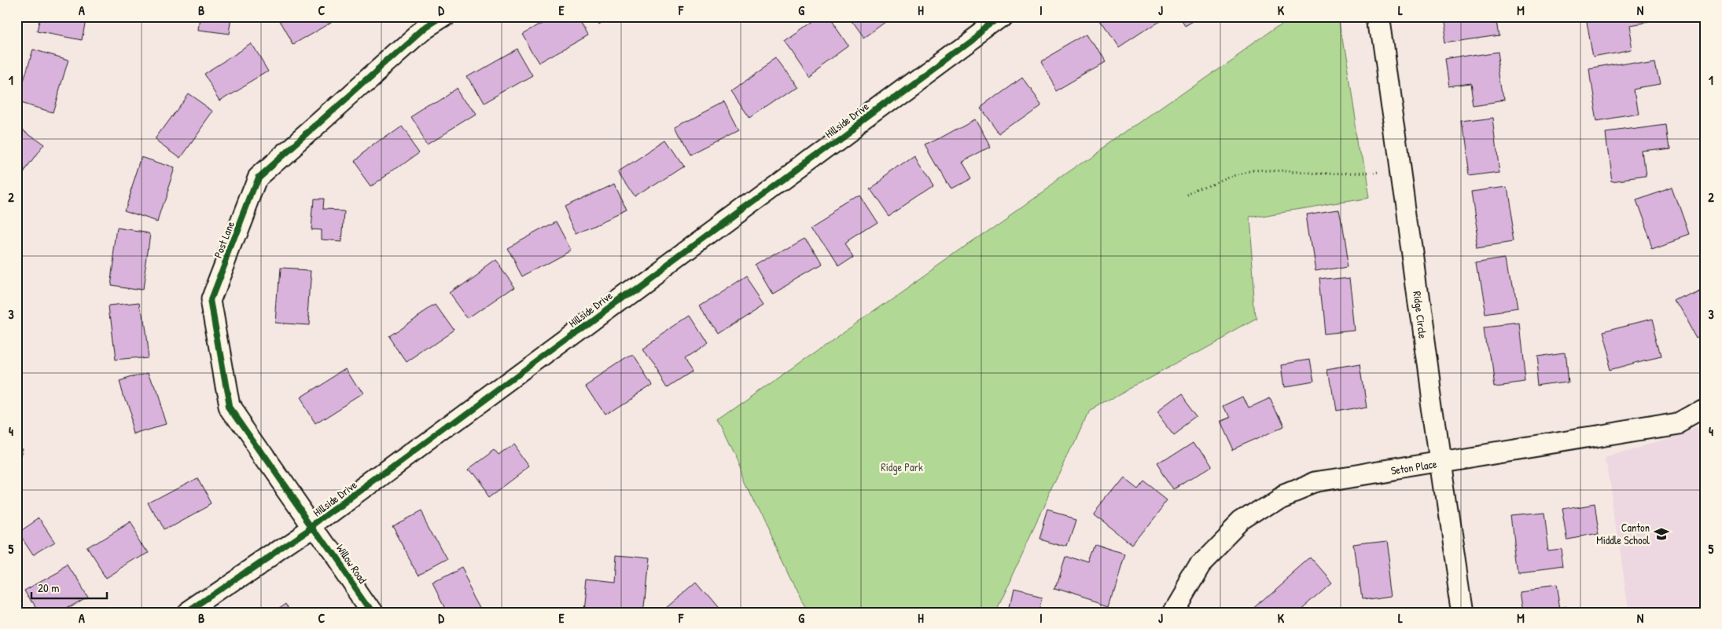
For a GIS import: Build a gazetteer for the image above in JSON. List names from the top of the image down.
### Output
{
  "streets": {
    "street": [
      "Hillside Drive",
      "Post Lane",
      "Ridge Circle",
      "Seton Place",
      "Willow Road"
    ]
  },
  "crossings": [
    ["Hillside Drive", "Post Lane"],
    ["Hillside Drive", "Willow Road"],
    ["Post Lane", "Willow Road"],
    ["Ridge Circle", "Seton Place"]
  ],
  "parks": ["Ridge Park"],
  "places": {
    "school or university": ["Canton Middle School"]
  },
  "scale_bar": "20 m",
  "grid": {
    "columns": [
      "A",
      "B",
      "C",
      "D",
      "E",
      "F",
      "G",
      "H",
      "I",
      "J",
      "K",
      "L",
      "M",
      "N"
    ],
    "rows": [
      "1",
      "2",
      "3",
      "4",
      "5"
    ]
  }
}
